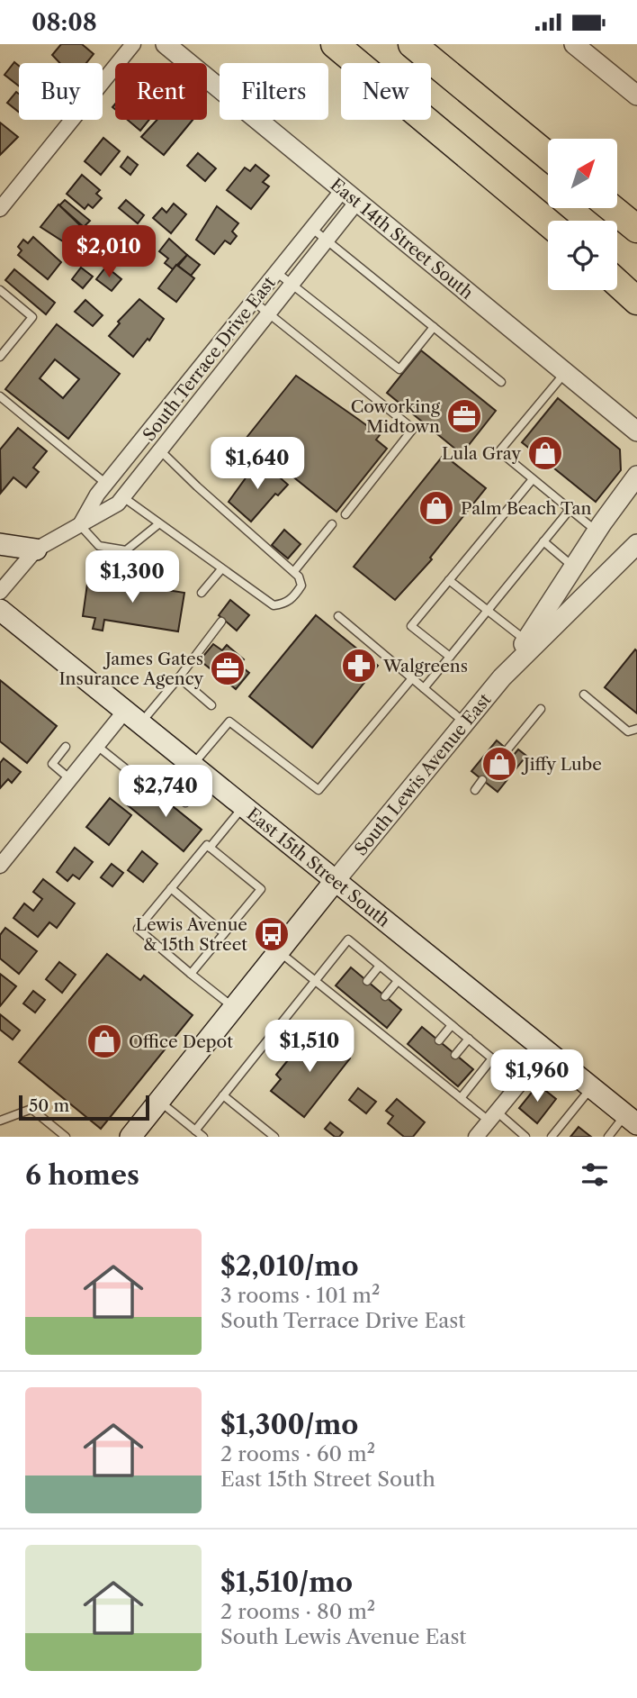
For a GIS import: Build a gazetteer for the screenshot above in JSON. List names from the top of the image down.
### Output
{
  "streets": {
    "main road": ["South Lewis Avenue East", "East 15th Street South"],
    "street": ["East 14th Street South", "South Terrace Drive East"]
  },
  "crossings": [
    ["East 14th Street South", "South Terrace Drive East"],
    ["South Lewis Avenue East", "East 15th Street South"]
  ],
  "places": {
    "office": ["Coworking Midtown", "James Gates Insurance Agency"],
    "shop": [
      "Lula Gray",
      "Palm Beach Tan",
      "Jiffy Lube",
      "Office Depot"
    ],
    "pharmacy": ["Walgreens"],
    "bus stop": ["Lewis Avenue & 15th Street"]
  },
  "scale_bar": "50 m",
  "north": "top right",
  "page": {
    "status": "08:08",
    "chip": [
      "Buy",
      "Rent",
      "Filters",
      "New"
    ],
    "price": [
      "$2,010",
      "$1,640",
      "$1,300",
      "$2,740",
      "$1,510",
      "$1,960"
    ],
    "scale": "50 m",
    "heading": "6 homes",
    "list": [
      {
        "name": "$2,010/mo",
        "note": "3 rooms · 101 m² · South Terrace Drive East"
      },
      {
        "name": "$1,300/mo",
        "note": "2 rooms · 60 m² · East 15th Street South"
      },
      {
        "name": "$1,510/mo",
        "note": "2 rooms · 80 m² · South Lewis Avenue East"
      }
    ]
  }
}
